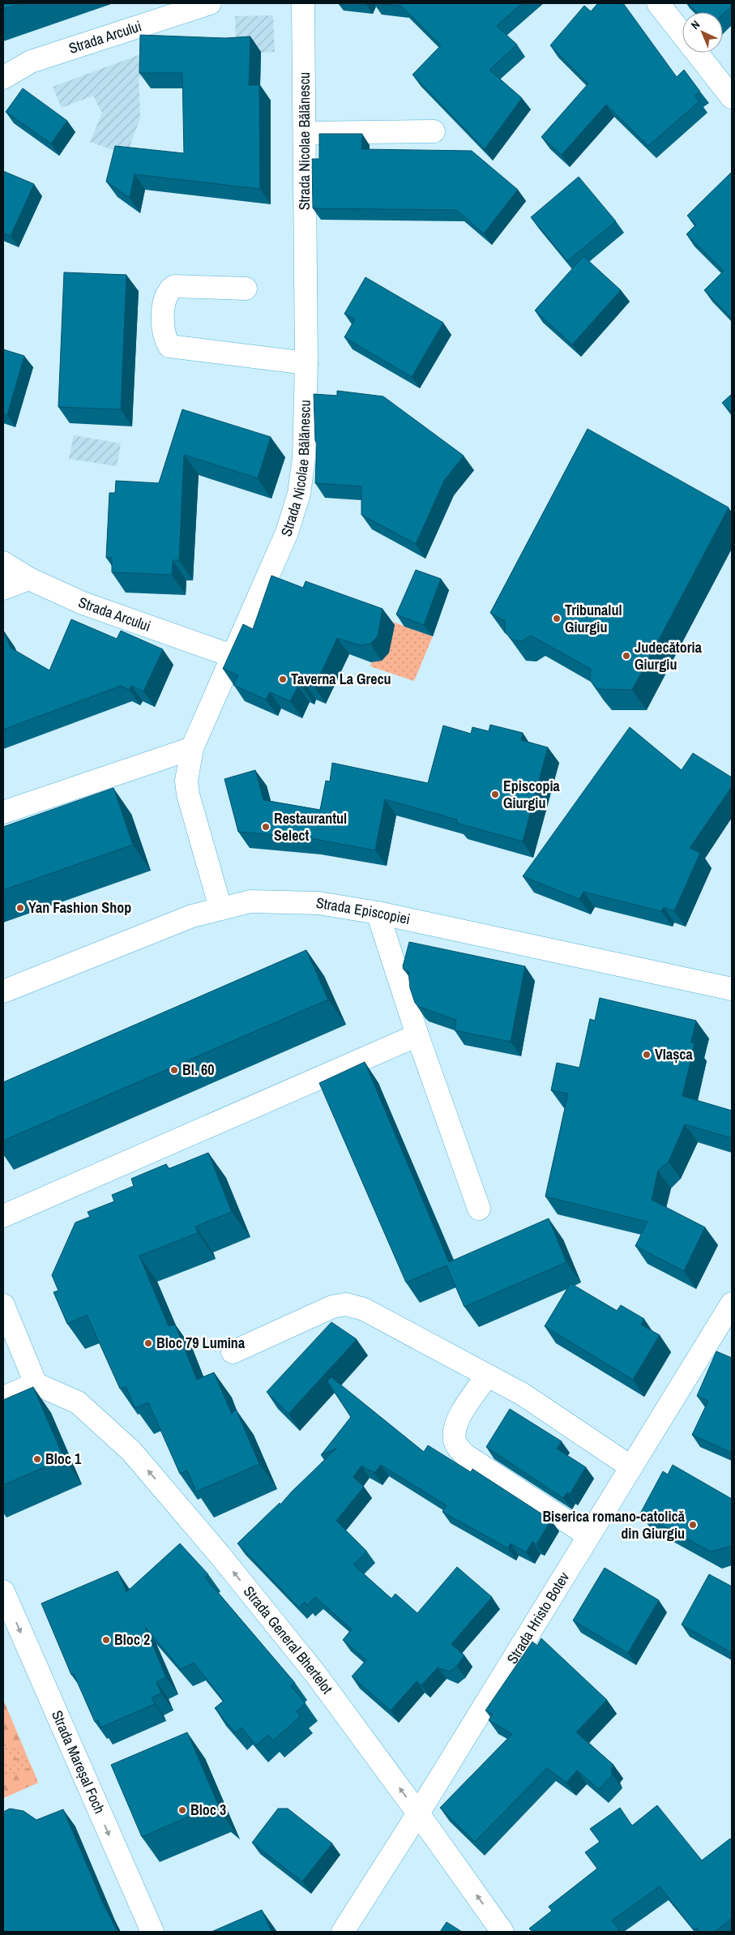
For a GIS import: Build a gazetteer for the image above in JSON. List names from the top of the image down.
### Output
{
  "streets": {
    "street": [
      "Strada Arcului",
      "Strada Nicolae Bălănescu",
      "Strada Episcopiei",
      "Strada Hristo Botev",
      "Strada General Bhertelot",
      "Strada Mareșal Foch"
    ]
  },
  "crossings": [
    ["Strada Arcului", "Strada Nicolae Bălănescu"],
    ["Strada Nicolae Bălănescu", "Strada Episcopiei"],
    ["Strada Hristo Botev", "Strada General Bhertelot"]
  ],
  "one_way": ["Strada General Bhertelot", "Strada Mareșal Foch"],
  "places": [
    "Tribunalul Giurgiu",
    "Judecătoria Giurgiu",
    "Taverna La Grecu",
    "Episcopia Giurgiu",
    "Restaurantul Select",
    "Yan Fashion Shop",
    "Vlașca",
    "Bl. 60",
    "Bloc 79 Lumina",
    "Bloc 1",
    "Biserica romano-catolică din Giurgiu",
    "Bloc 2",
    "Bloc 3"
  ],
  "north": "top left"
}
